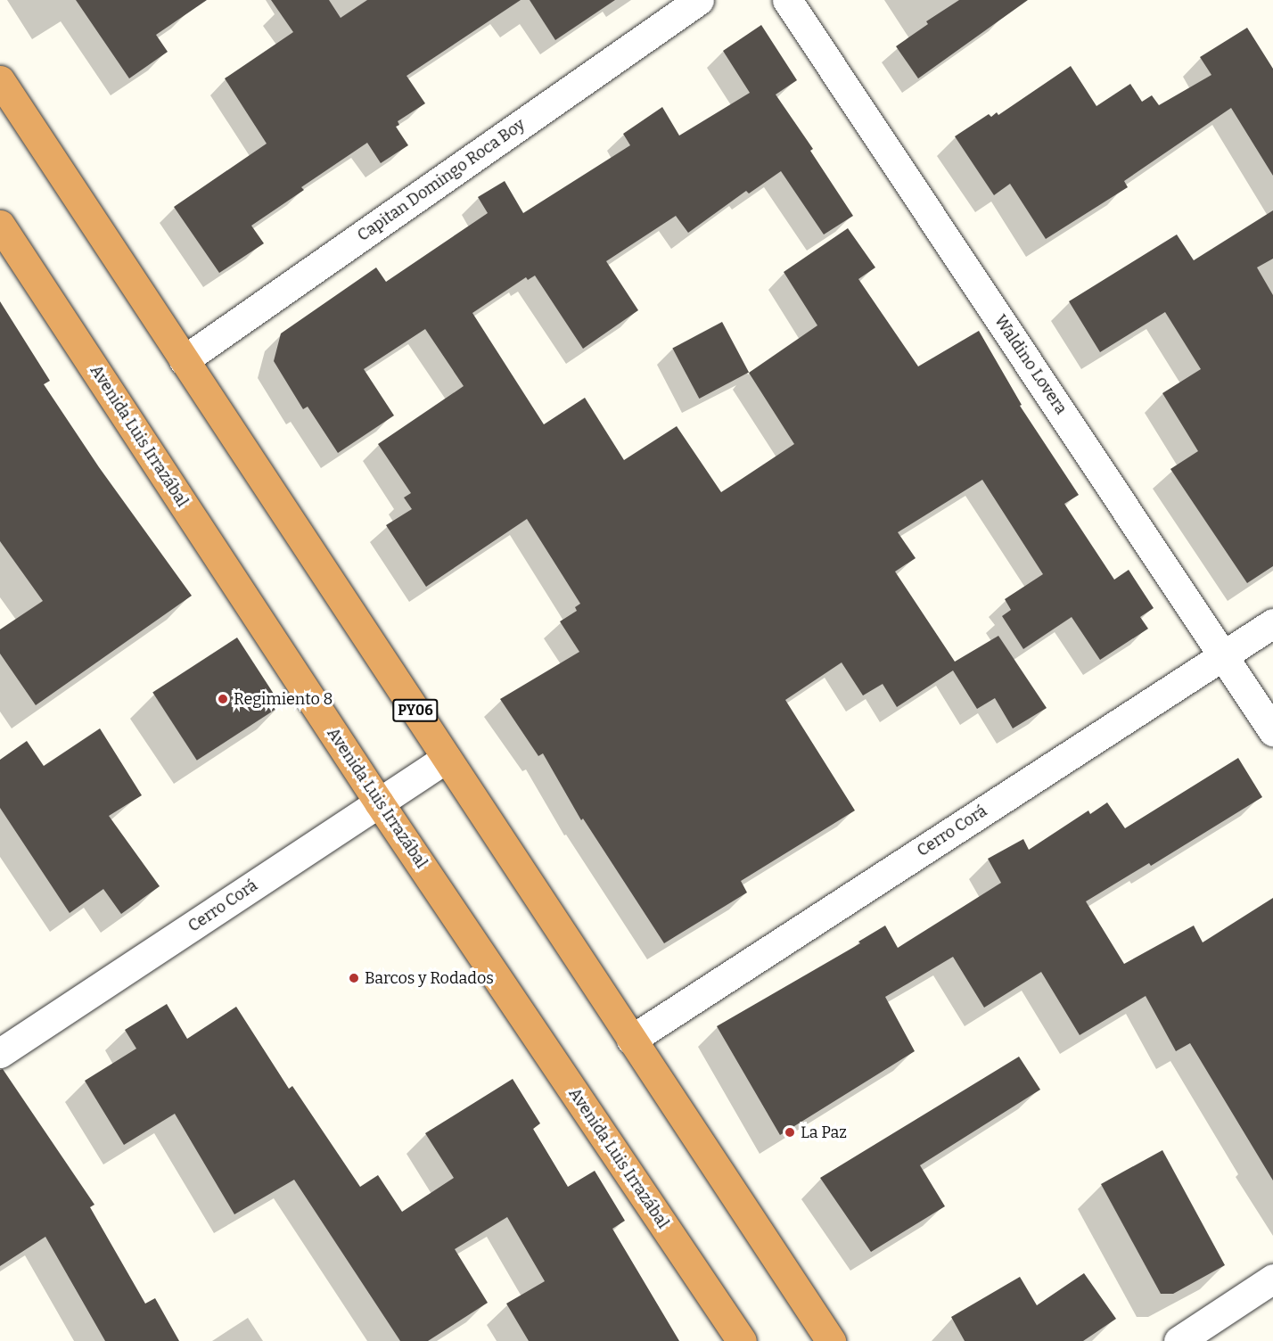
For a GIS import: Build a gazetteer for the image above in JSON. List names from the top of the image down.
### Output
{
  "streets": {
    "highway": ["Avenida Luis Irrazábal", "PY06"],
    "street": ["Capitan Domingo Roca Boy", "Waldino Lovera", "Cerro Corá"]
  },
  "crossings": [
    ["Capitan Domingo Roca Boy", "PY06"],
    ["Waldino Lovera", "Cerro Corá"],
    ["Avenida Luis Irrazábal", "Cerro Corá"],
    ["PY06", "Cerro Corá"]
  ],
  "places": ["Regimiento 8", "Barcos y Rodados", "La Paz"]
}
